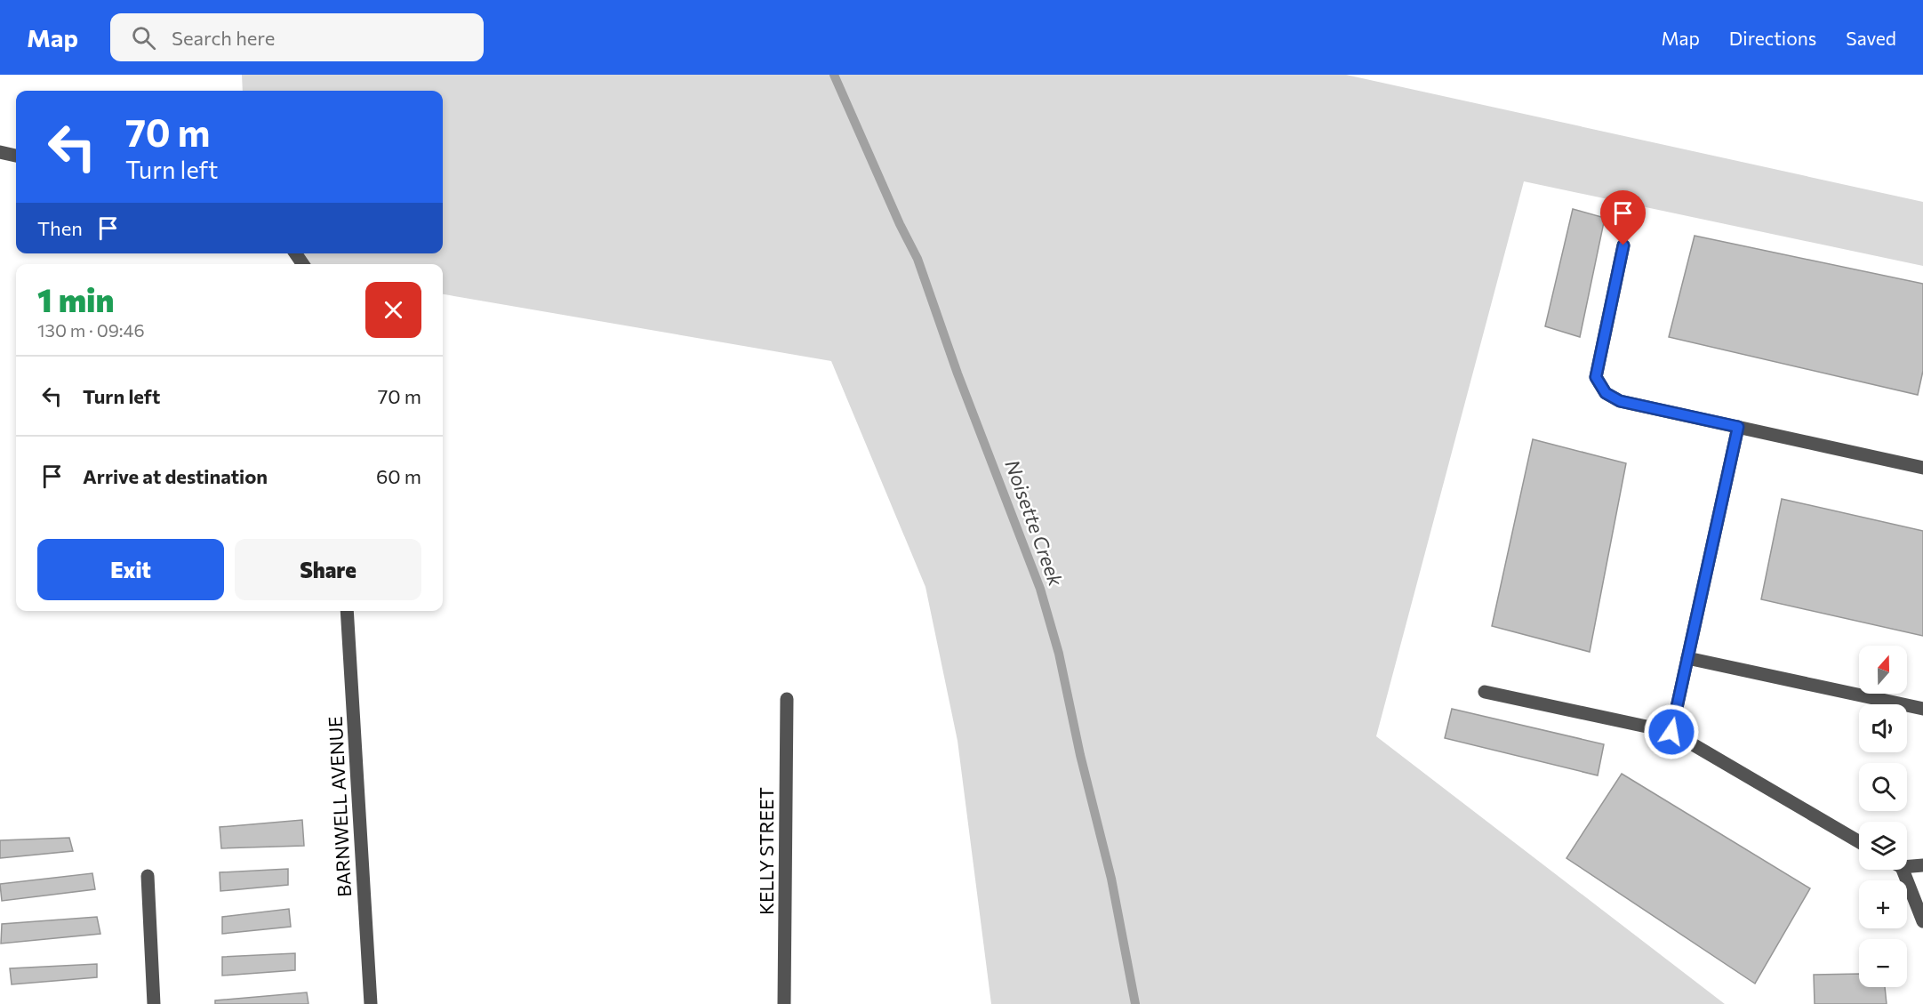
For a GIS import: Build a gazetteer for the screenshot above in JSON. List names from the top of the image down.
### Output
{
  "streets": {
    "street": ["BARNWELL AVENUE", "KELLY STREET"]
  },
  "water": ["Noisette Creek"],
  "north": "top",
  "page": {
    "header": "Map",
    "search": "Search here",
    "nav": ["Map", "Directions", "Saved"],
    "turn": ["70 m", "Turn left"],
    "then": "Then",
    "heading": ["1 min", "130 m · 09:46"],
    "list": [
      {
        "name": "Turn left",
        "value": "70 m"
      },
      {
        "name": "Arrive at destination",
        "value": "60 m"
      }
    ],
    "buttons": ["Exit", "Share"],
    "map_buttons": ["+", "−"]
  }
}
